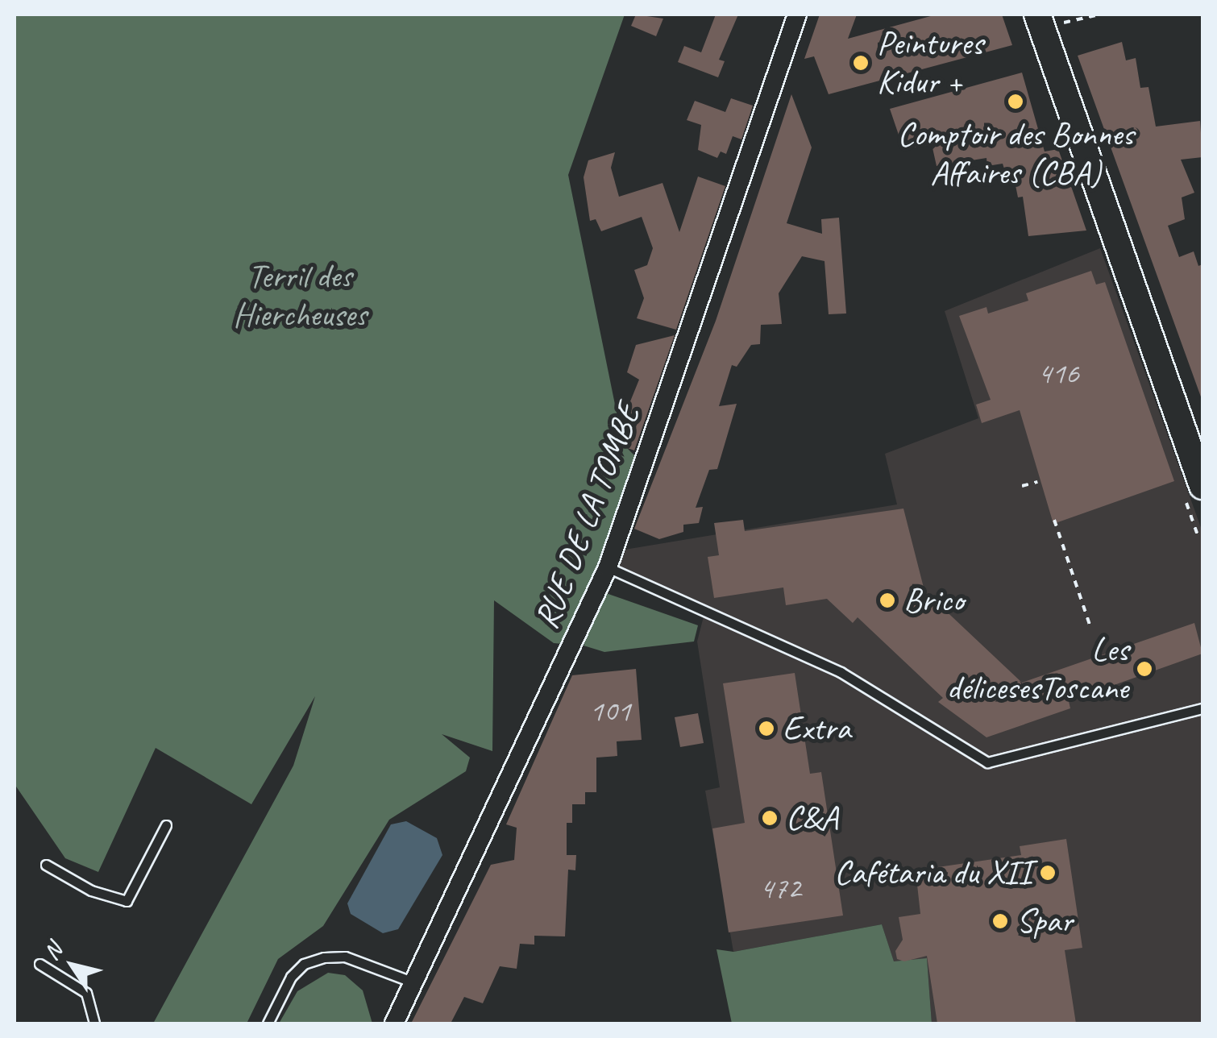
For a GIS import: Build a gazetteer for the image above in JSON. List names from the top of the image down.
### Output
{
  "streets": {
    "street": ["RUE DE LA TOMBE"]
  },
  "parks": ["Terril des Hiercheuses"],
  "places": [
    "Peintures Kidur +",
    "Comptoir des Bonnes Affaires (CBA)",
    "Brico",
    "Les délicesesToscane",
    "Extra",
    "C&A",
    "Cafétaria du XII",
    "Spar"
  ],
  "house_numbers": ["416", "101", "472"],
  "north": "top left"
}
